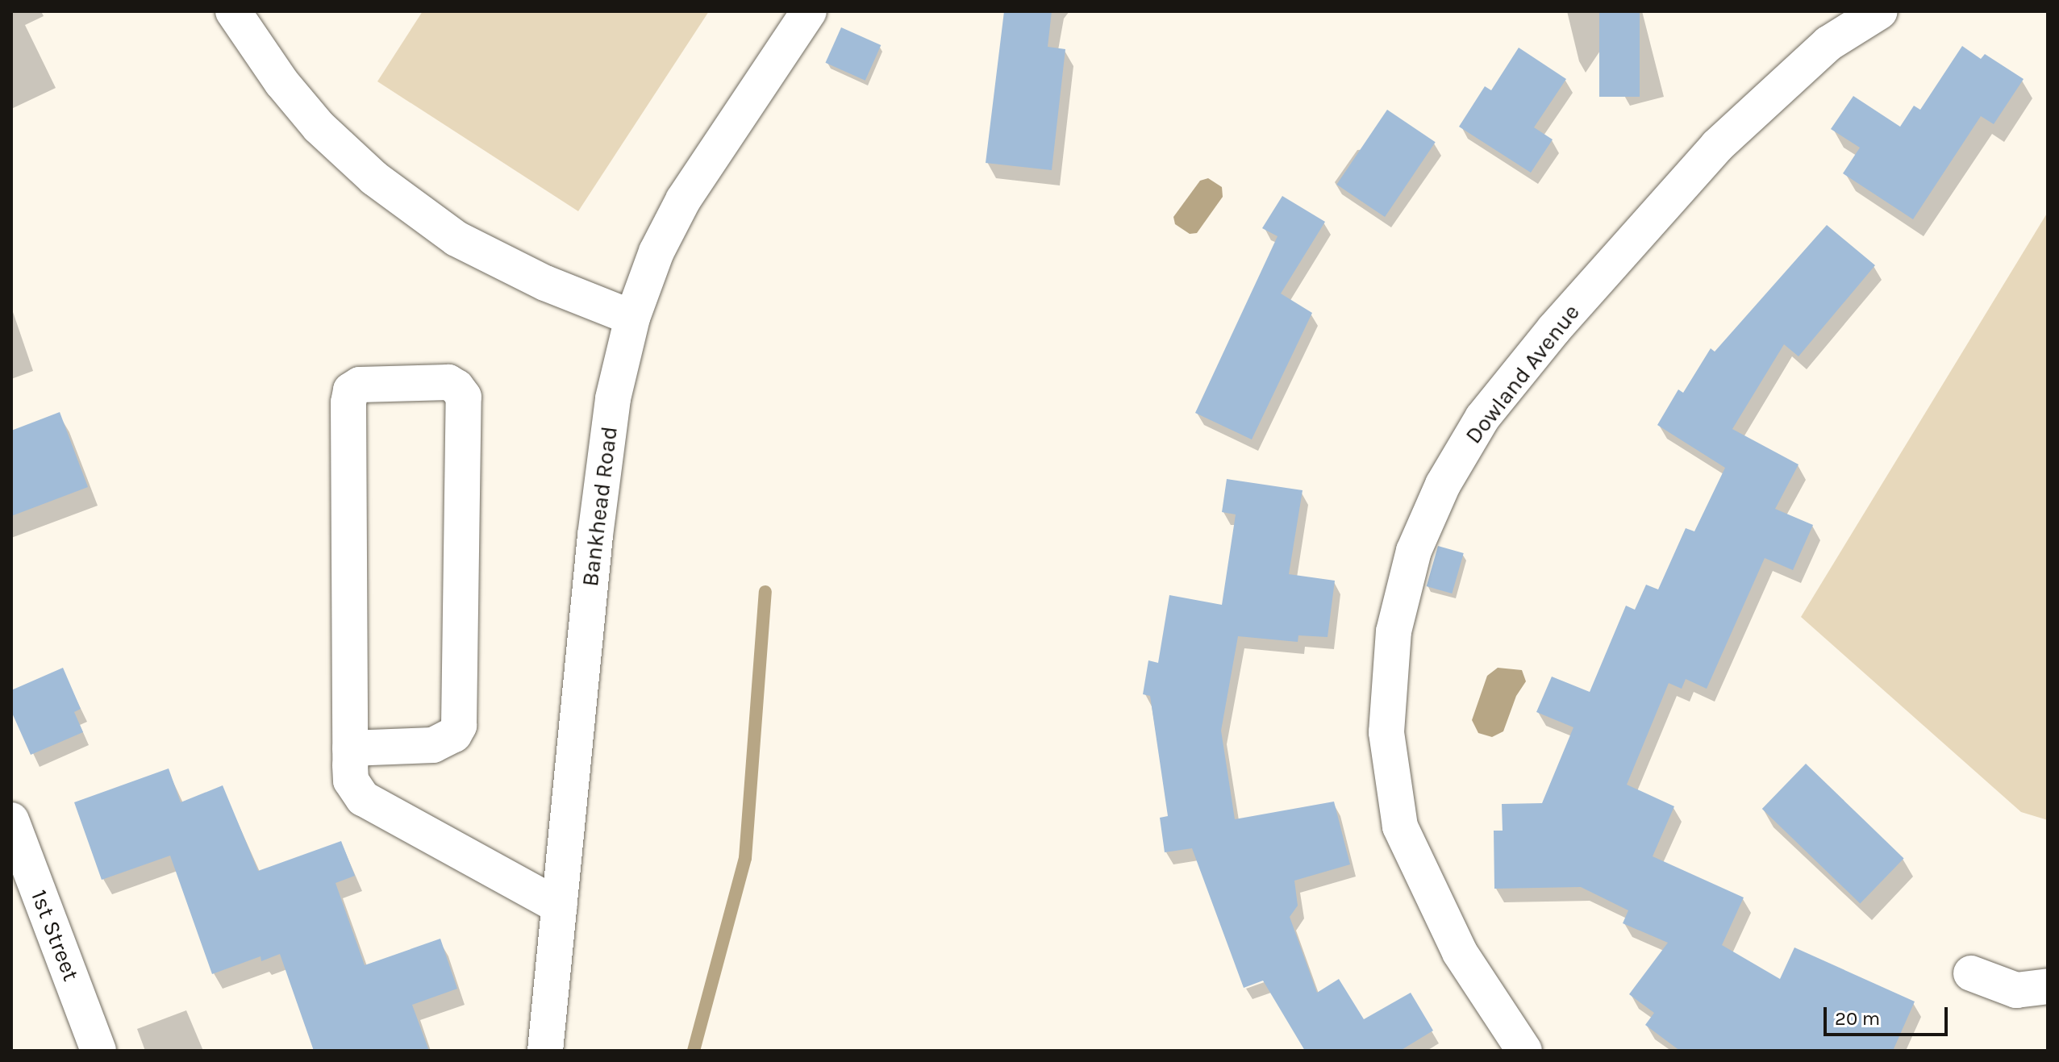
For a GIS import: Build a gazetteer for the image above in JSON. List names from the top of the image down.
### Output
{
  "streets": {
    "street": ["Dowland Avenue", "Bankhead Road", "1st Street"]
  },
  "scale_bar": "20 m"
}
